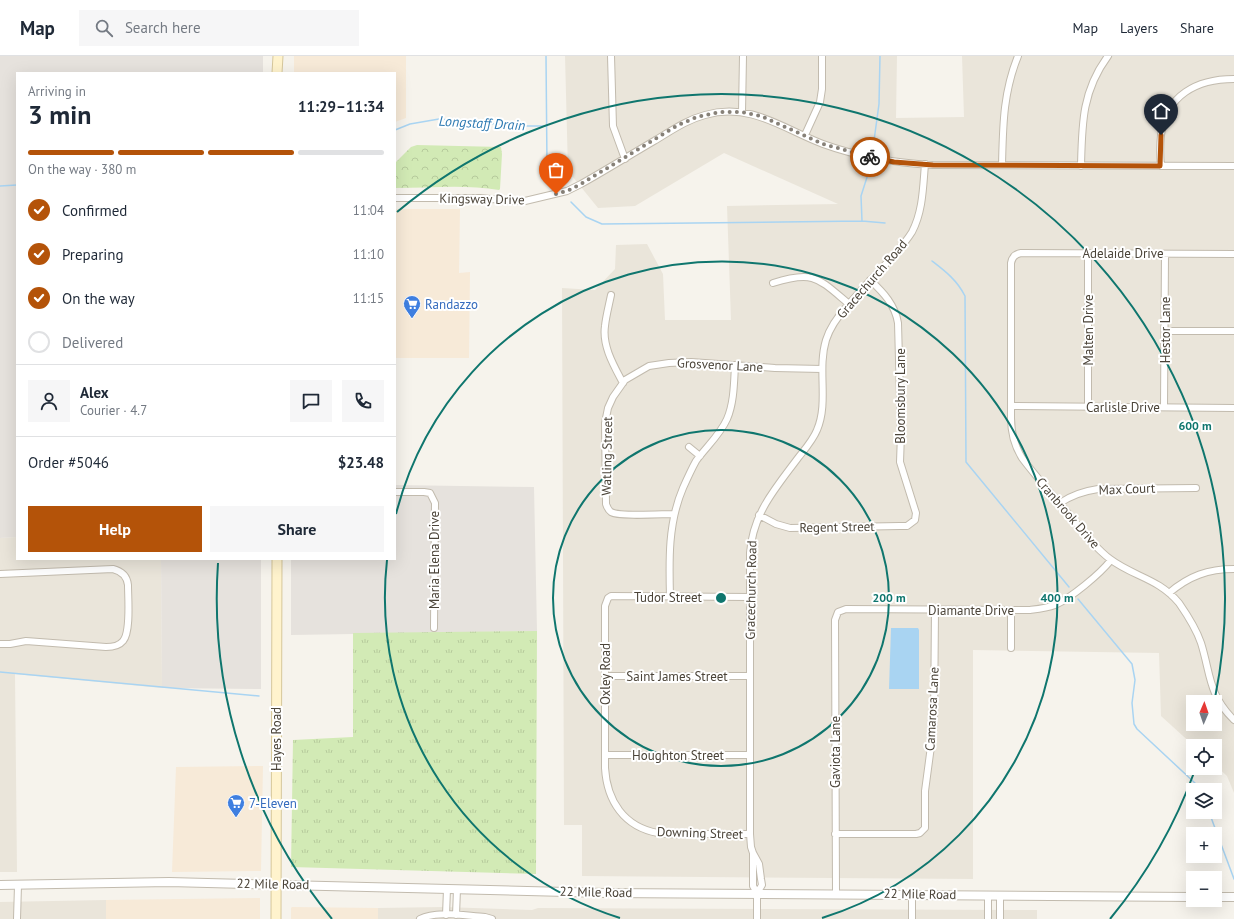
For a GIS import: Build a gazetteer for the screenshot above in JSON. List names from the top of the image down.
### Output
{
  "streets": {
    "main road": ["Hayes Road"],
    "street": [
      "Kingsway Drive",
      "Adelaide Drive",
      "Gracechurch Road",
      "Malten Drive",
      "Hestor Lane",
      "Grosvenor Lane",
      "Bloomsbury Lane",
      "Carlisle Drive",
      "Watling Street",
      "Max Court",
      "Cranbrook Drive",
      "Regent Street",
      "Maria Elena Drive",
      "Tudor Street",
      "Diamante Drive",
      "Oxley Road",
      "Saint James Street",
      "Camarosa Lane",
      "Gaviota Lane",
      "Houghton Street",
      "Downing Street",
      "22 Mile Road"
    ]
  },
  "crossings": [
    ["Kingsway Drive", "Gracechurch Road"],
    ["Adelaide Drive", "Malten Drive"],
    ["Adelaide Drive", "Hestor Lane"],
    ["Adelaide Drive", "Cranbrook Drive"],
    ["Gracechurch Road", "Grosvenor Lane"],
    ["Gracechurch Road", "Bloomsbury Lane"],
    ["Gracechurch Road", "Regent Street"],
    ["Gracechurch Road", "Tudor Street"],
    ["Gracechurch Road", "Saint James Street"],
    ["Gracechurch Road", "Houghton Street"],
    ["Gracechurch Road", "Downing Street"],
    ["Gracechurch Road", "22 Mile Road"],
    ["Malten Drive", "Carlisle Drive"],
    ["Hestor Lane", "Carlisle Drive"],
    ["Grosvenor Lane", "Watling Street"],
    ["Bloomsbury Lane", "Regent Street"],
    ["Carlisle Drive", "Cranbrook Drive"],
    ["Max Court", "Cranbrook Drive"],
    ["Cranbrook Drive", "Diamante Drive"],
    ["Tudor Street", "Oxley Road"],
    ["Diamante Drive", "Camarosa Lane"],
    ["Diamante Drive", "Gaviota Lane"],
    ["Oxley Road", "Saint James Street"],
    ["Oxley Road", "Houghton Street"],
    ["Oxley Road", "Downing Street"],
    ["Camarosa Lane", "Gaviota Lane"],
    ["Hayes Road", "22 Mile Road"],
    ["Gaviota Lane", "22 Mile Road"],
    ["Houghton Street", "Downing Street"]
  ],
  "water": ["Longstaff Drain"],
  "places": {
    "supermarket": ["Randazzo", "7-Eleven"]
  },
  "north": "top",
  "page": {
    "header": "Map",
    "search": "Search here",
    "nav": ["Map", "Layers", "Share"],
    "heading": ["3 min", "Arriving in", "11:29–11:34"],
    "panel": [
      "Alex",
      "Courier · 4.7",
      "Order #5046",
      "$23.48"
    ],
    "bar": "On the way · 380 m",
    "list": [
      ["Confirmed", "11:04"],
      ["Preparing", "11:10"],
      ["On the way", "11:15"],
      "Delivered"
    ],
    "buttons": ["Help", "Share"],
    "map_buttons": ["+", "−"]
  },
  "rings": ["600 m", "200 m", "400 m"]
}
